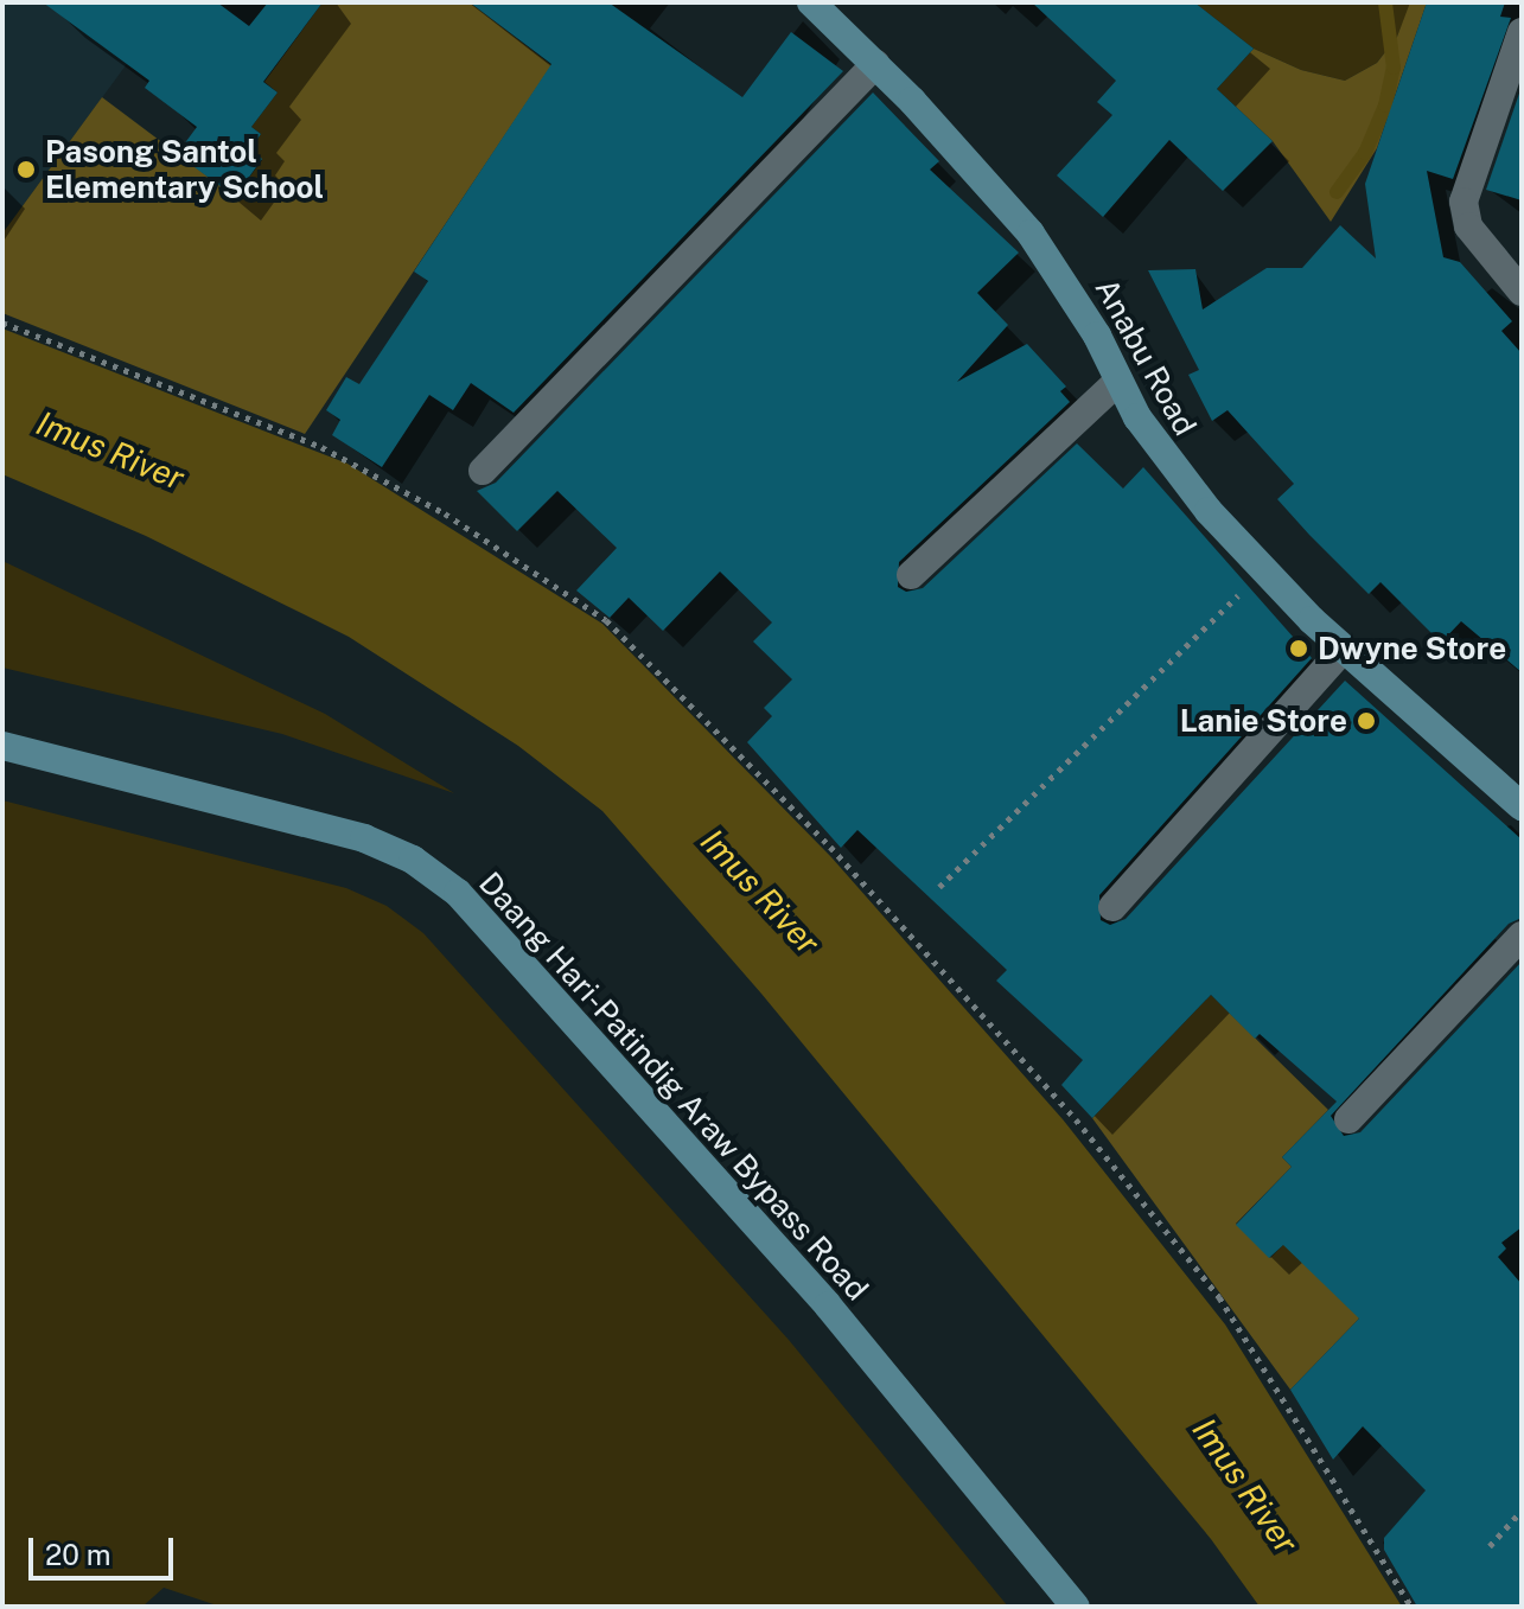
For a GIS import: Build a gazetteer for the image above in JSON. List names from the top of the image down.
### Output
{
  "streets": {
    "main road": ["Anabu Road", "Daang Hari-Patindig Araw Bypass Road"]
  },
  "water": ["Imus River"],
  "places": ["Pasong Santol Elementary School", "Dwyne Store", "Lanie Store"],
  "scale_bar": "20 m"
}
